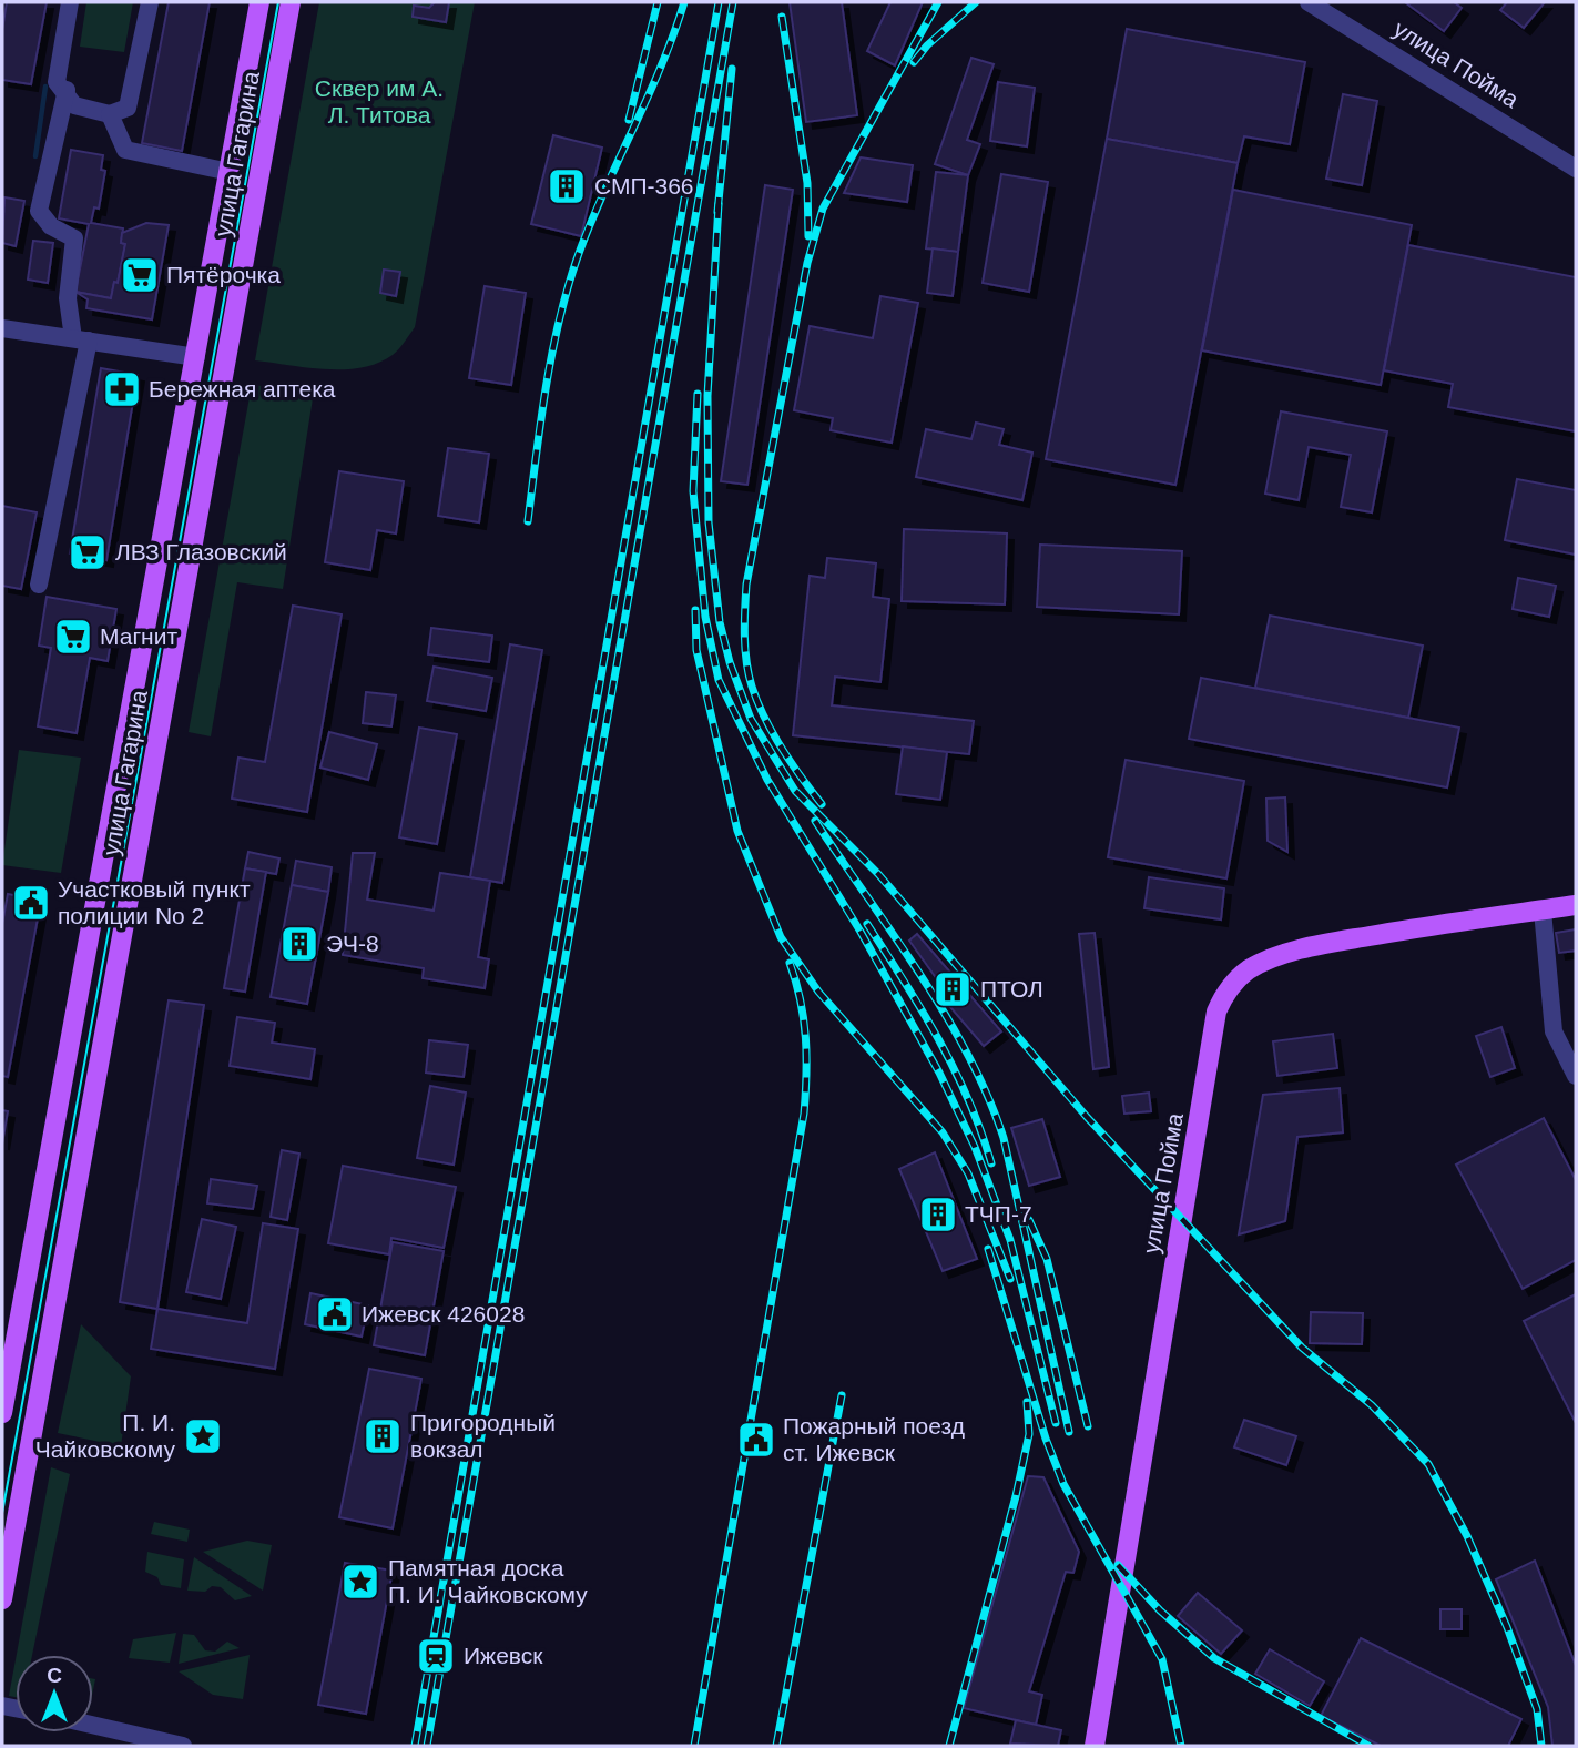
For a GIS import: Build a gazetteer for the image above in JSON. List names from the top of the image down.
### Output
{
  "streets": {
    "main road": ["улица Пойма", "улица Гагарина"]
  },
  "parks": ["Сквер им А. Л. Титова"],
  "places": {
    "building": [
      "СМП-366",
      "ЭЧ-8",
      "ПТОЛ",
      "ТЧП-7",
      "Пригородный вокзал"
    ],
    "supermarket": ["Пятёрочка", "ЛВЗ Глазовский", "Магнит"],
    "pharmacy": ["Бережная аптека"],
    "public building": ["Участковый пункт полиции No 2", "Ижевск 426028", "Пожарный поезд ст. Ижевск"],
    "place": ["П. И. Чайковскому", "Памятная доска П. И. Чайковскому"],
    "station": ["Ижевск"]
  },
  "north": "top"
}
